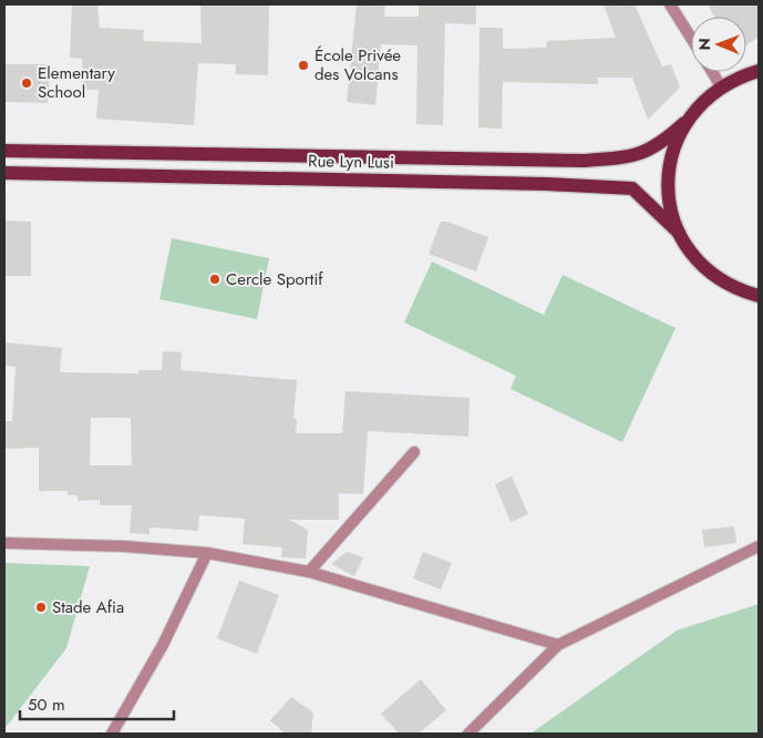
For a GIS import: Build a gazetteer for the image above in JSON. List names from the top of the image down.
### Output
{
  "streets": {
    "main road": ["Rue Lyn Lusi"]
  },
  "places": [
    "École Privée des Volcans",
    "Elementary School",
    "Cercle Sportif",
    "Stade Afia"
  ],
  "scale_bar": "50 m",
  "north": "left"
}
